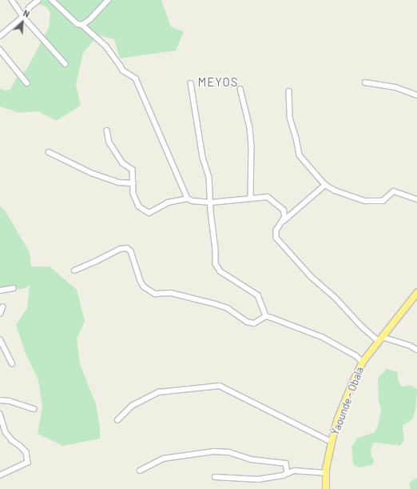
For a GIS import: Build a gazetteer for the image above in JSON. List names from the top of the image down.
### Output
{
  "streets": {
    "highway": ["Yaounde - Obala"]
  },
  "districts": ["MEYOS"],
  "north": "top right"
}
